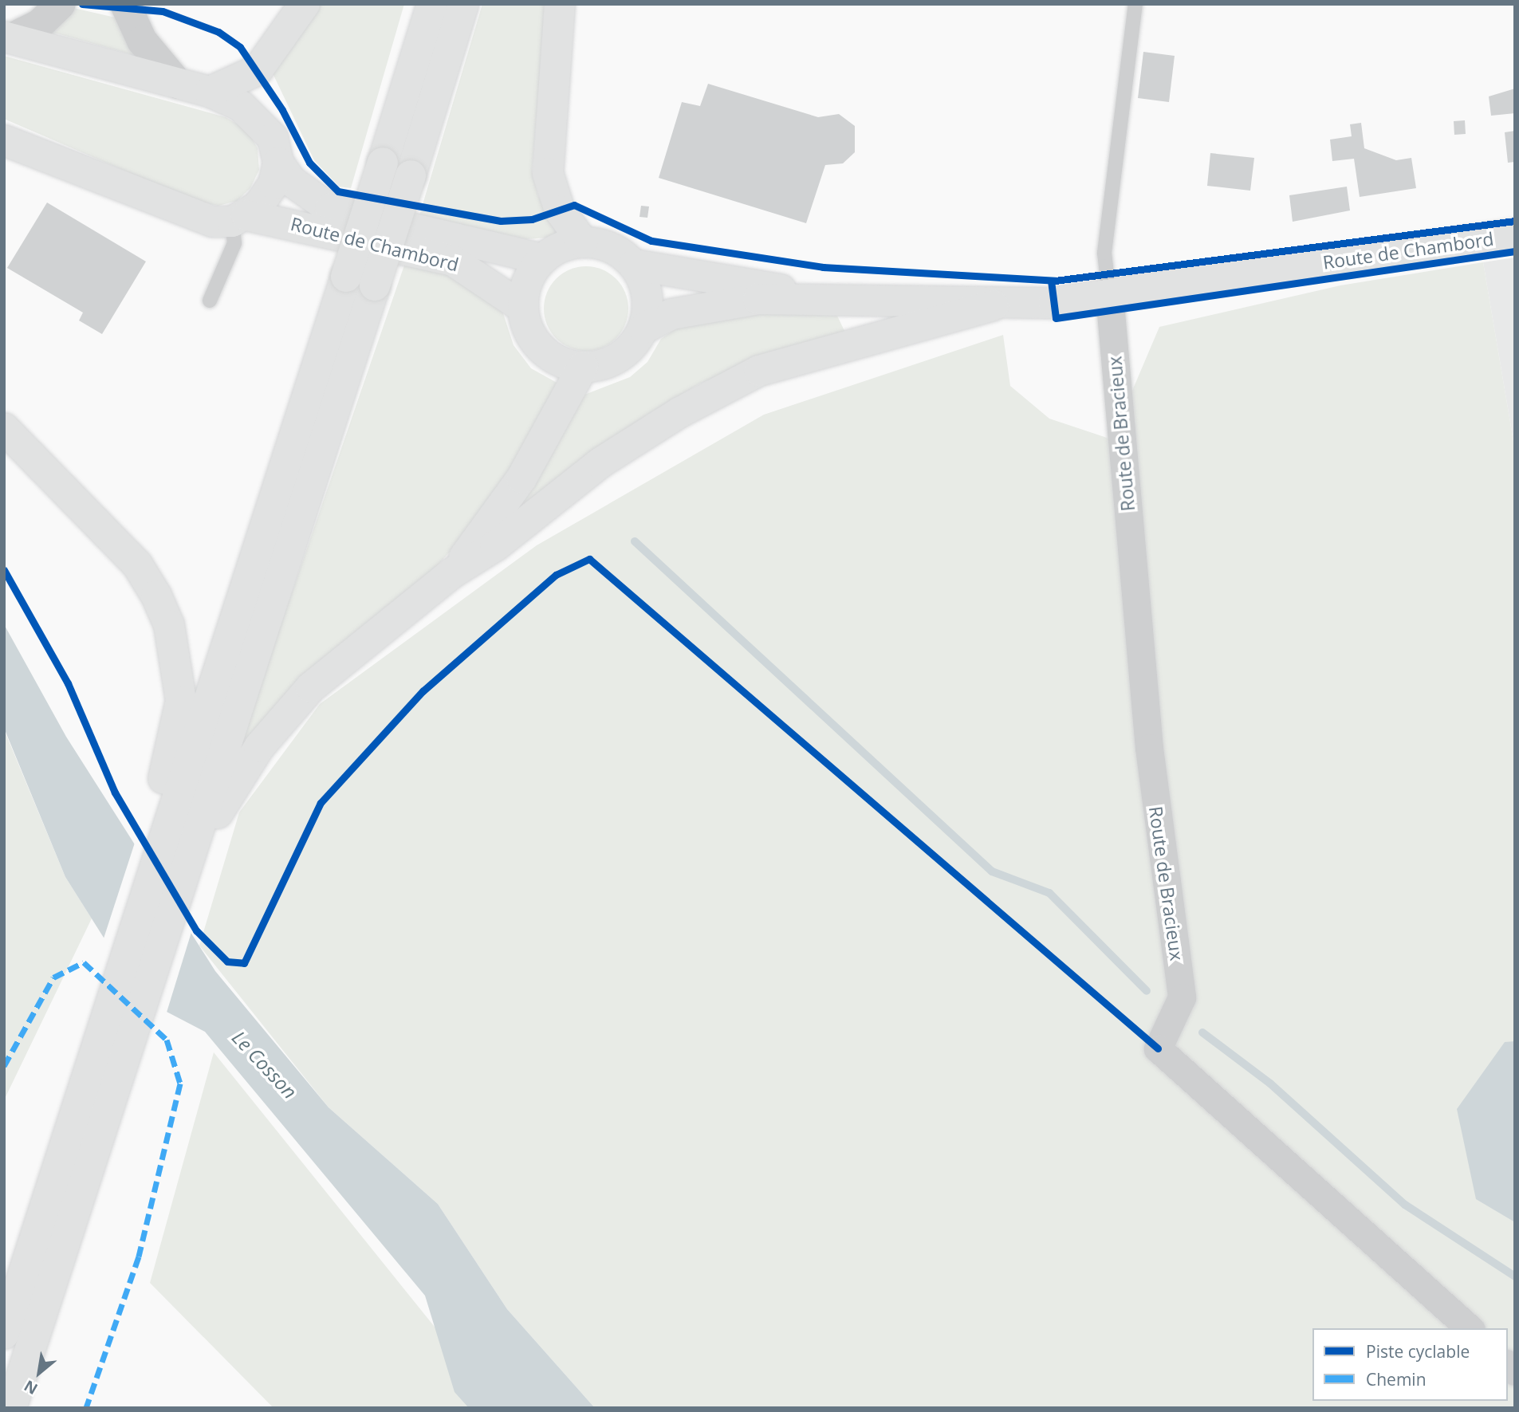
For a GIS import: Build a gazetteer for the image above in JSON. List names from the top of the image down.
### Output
{
  "streets": {
    "main road": ["Route de Chambord"],
    "street": ["Route de Bracieux"]
  },
  "crossings": [
    ["Route de Chambord", "Route de Bracieux"]
  ],
  "water": ["Le Cosson"],
  "legend": ["Piste cyclable", "Chemin"],
  "north": "bottom left"
}
